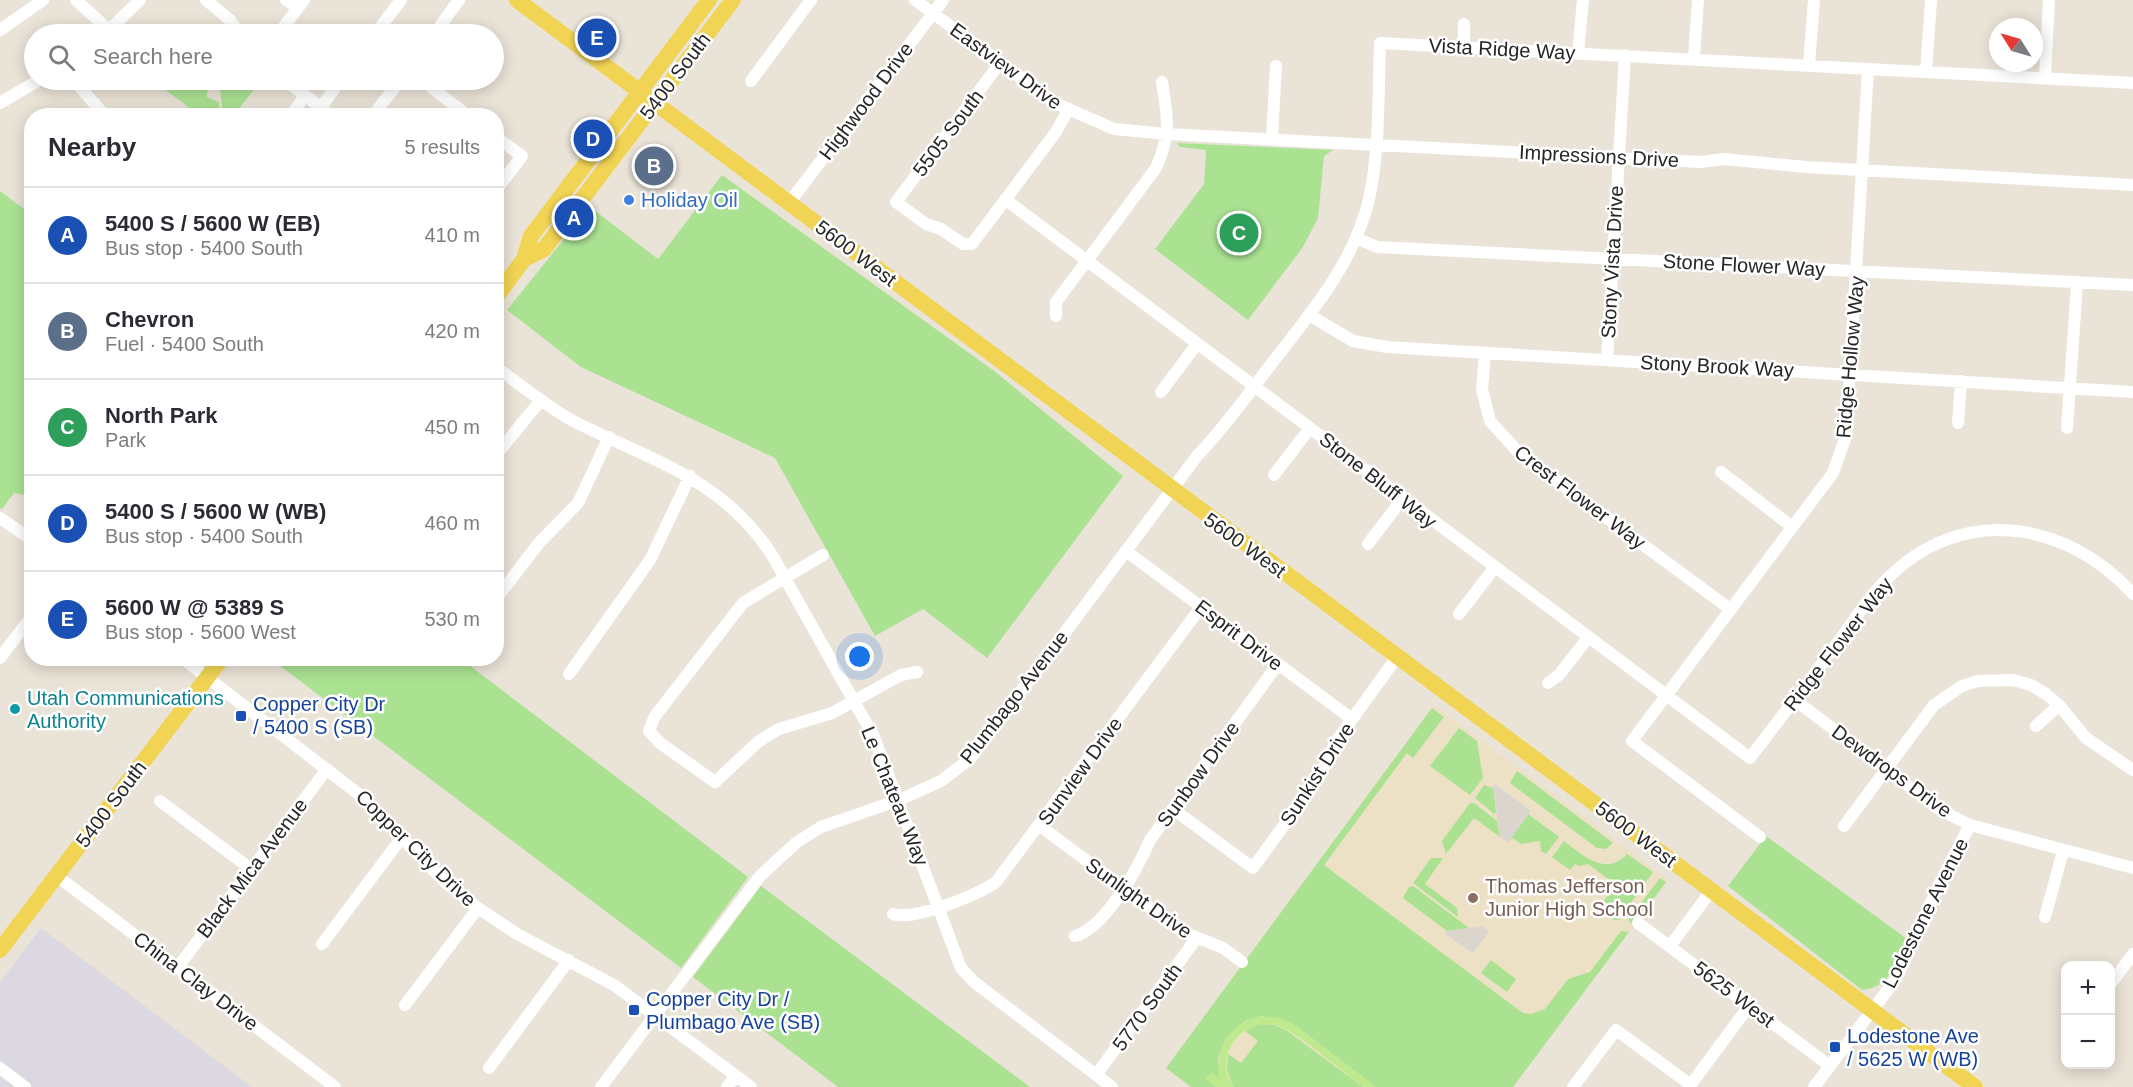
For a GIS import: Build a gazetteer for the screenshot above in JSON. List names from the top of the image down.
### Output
{
  "streets": {
    "main road": ["5400 South", "5600 West"],
    "street": [
      "Vista Ridge Way",
      "Eastview Drive",
      "Highwood Drive",
      "5505 South",
      "Impressions Drive",
      "Stony Vista Drive",
      "Stone Flower Way",
      "Ridge Hollow Way",
      "Stony Brook Way",
      "Stone Bluff Way",
      "Crest Flower Way",
      "Esprit Drive",
      "Ridge Flower Way",
      "Plumbago Avenue",
      "Sunview Drive",
      "Dewdrops Drive",
      "Sunbow Drive",
      "Sunkist Drive",
      "Le Chateau Way",
      "Copper City Drive",
      "Black Mica Avenue",
      "Sunlight Drive",
      "Lodestone Avenue",
      "China Clay Drive",
      "5625 West",
      "5770 South"
    ]
  },
  "crossings": [
    ["Vista Ridge Way", "Impressions Drive"],
    ["Vista Ridge Way", "5600 West"],
    ["Vista Ridge Way", "Stony Vista Drive"],
    ["Vista Ridge Way", "Stone Flower Way"],
    ["Vista Ridge Way", "Ridge Hollow Way"],
    ["Vista Ridge Way", "Stony Brook Way"],
    ["Vista Ridge Way", "Stone Bluff Way"],
    ["Vista Ridge Way", "Plumbago Avenue"],
    ["Eastview Drive", "Highwood Drive"],
    ["Eastview Drive", "5505 South"],
    ["Eastview Drive", "Impressions Drive"],
    ["5400 South", "5600 West"],
    ["5400 South", "Copper City Drive"],
    ["5400 South", "China Clay Drive"],
    ["Highwood Drive", "5600 West"],
    ["5505 South", "Stone Bluff Way"],
    ["Impressions Drive", "Stony Vista Drive"],
    ["Impressions Drive", "Ridge Hollow Way"],
    ["5600 West", "Plumbago Avenue"],
    ["5600 West", "Sunkist Drive"],
    ["5600 West", "Lodestone Avenue"],
    ["Stony Vista Drive", "Stone Flower Way"],
    ["Stony Vista Drive", "Stony Brook Way"],
    ["Stone Flower Way", "Ridge Hollow Way"],
    ["Ridge Hollow Way", "Stony Brook Way"],
    ["Ridge Hollow Way", "Stone Bluff Way"],
    ["Ridge Hollow Way", "Crest Flower Way"],
    ["Stony Brook Way", "Crest Flower Way"],
    ["Stone Bluff Way", "Ridge Flower Way"],
    ["Esprit Drive", "Plumbago Avenue"],
    ["Esprit Drive", "Sunview Drive"],
    ["Esprit Drive", "Sunbow Drive"],
    ["Esprit Drive", "Sunkist Drive"],
    ["Ridge Flower Way", "Dewdrops Drive"],
    ["Plumbago Avenue", "Le Chateau Way"],
    ["Plumbago Avenue", "Copper City Drive"],
    ["Sunview Drive", "Le Chateau Way"],
    ["Sunview Drive", "Sunlight Drive"],
    ["Dewdrops Drive", "Lodestone Avenue"],
    ["Sunbow Drive", "Sunkist Drive"],
    ["Sunbow Drive", "Sunlight Drive"],
    ["Le Chateau Way", "5770 South"],
    ["Copper City Drive", "Black Mica Avenue"],
    ["Black Mica Avenue", "China Clay Drive"],
    ["Sunlight Drive", "5770 South"],
    ["Lodestone Avenue", "5625 West"]
  ],
  "places": {
    "other": ["Holiday Oil", "Utah Communications Authority", "Thomas Jefferson Junior High School"],
    "transit": ["Copper City Dr / 5400 S (SB)", "Copper City Dr / Plumbago Ave (SB)", "Lodestone Ave / 5625 W (WB)"]
  },
  "north": "top left",
  "page": {
    "pins": [
      "E",
      "D",
      "B",
      "A",
      "C"
    ],
    "search": "Search here",
    "heading": ["Nearby", "5 results"],
    "list": [
      {
        "mark": "A",
        "name": "5400 S / 5600 W (EB)",
        "note": "Bus stop · 5400 South",
        "value": "410 m"
      },
      {
        "mark": "B",
        "name": "Chevron",
        "note": "Fuel · 5400 South",
        "value": "420 m"
      },
      {
        "mark": "C",
        "name": "North Park",
        "note": "Park",
        "value": "450 m"
      },
      {
        "mark": "D",
        "name": "5400 S / 5600 W (WB)",
        "note": "Bus stop · 5400 South",
        "value": "460 m"
      },
      {
        "mark": "E",
        "name": "5600 W @ 5389 S",
        "note": "Bus stop · 5600 West",
        "value": "530 m"
      }
    ],
    "map_buttons": ["+", "−"]
  }
}
